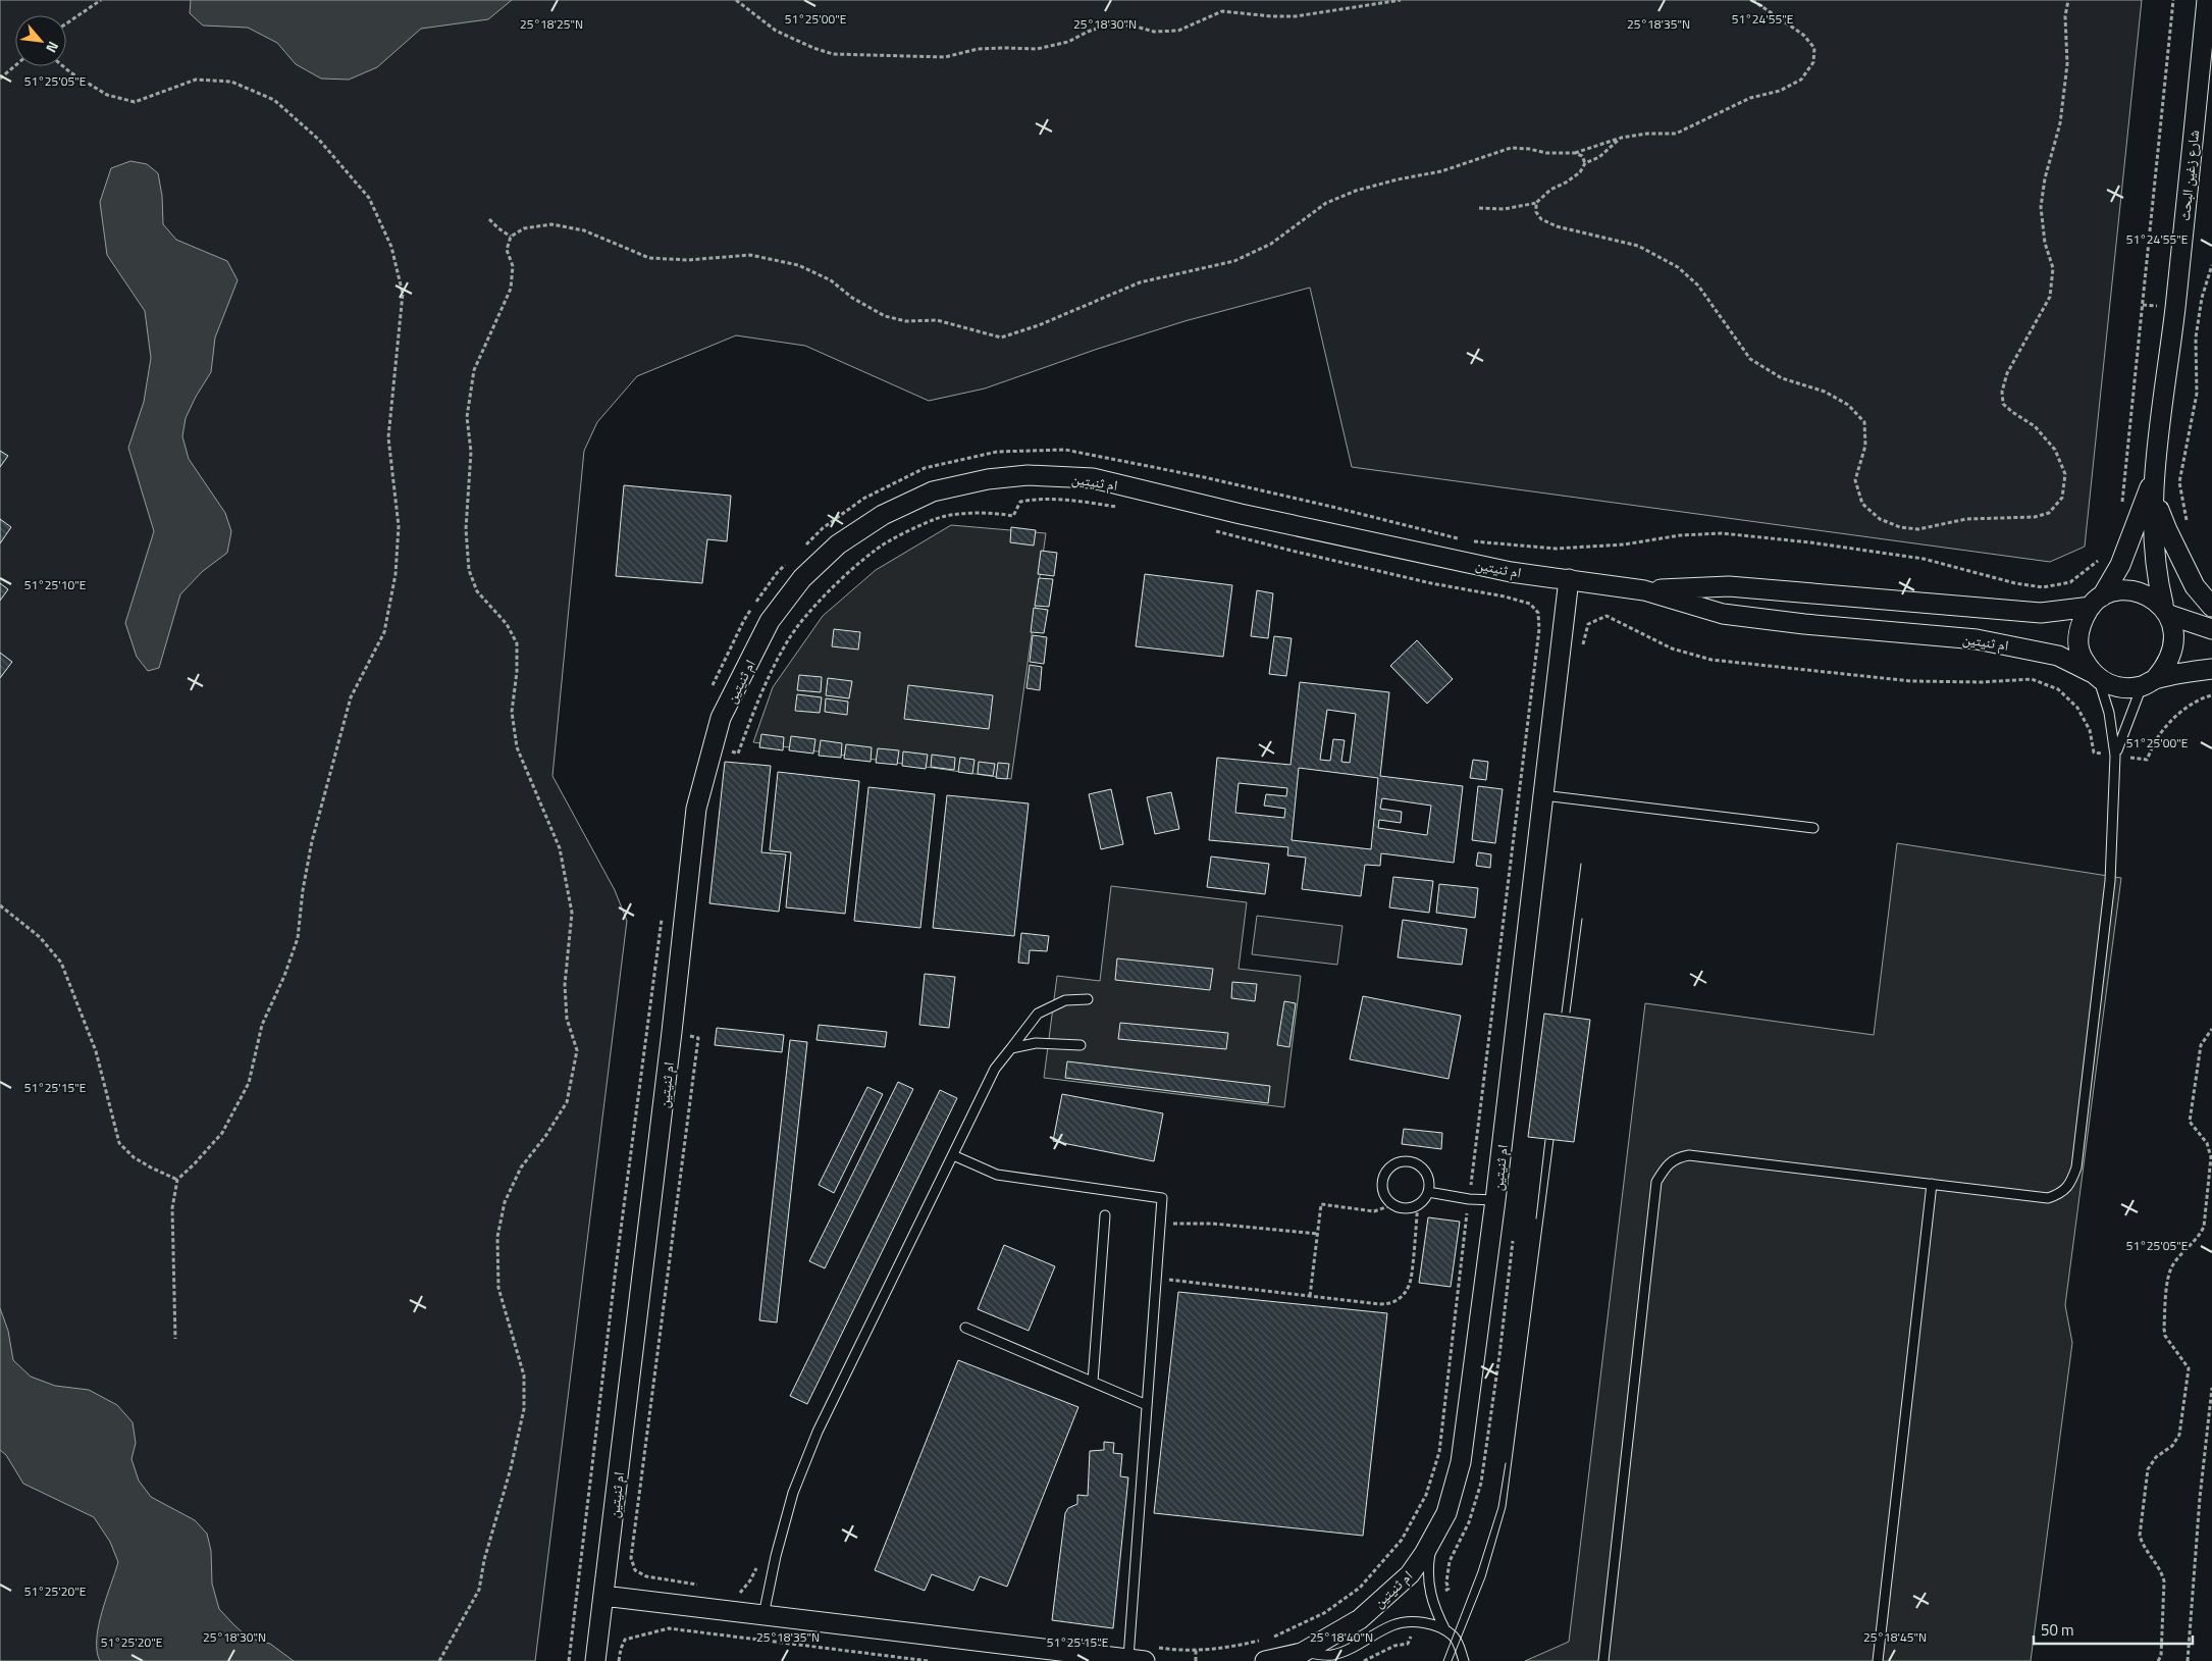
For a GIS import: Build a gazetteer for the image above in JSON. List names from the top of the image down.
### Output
{
  "streets": {
    "street": ["شارع زغين البحث", "ام ثنيتين"]
  },
  "crossings": [
    ["شارع زغين البحث", "ام ثنيتين"]
  ],
  "scale_bar": "50 m",
  "north": "bottom right",
  "coordinates": [
    "51°25'00\"E",
    "51°24'55\"E",
    "25°18'25\"N",
    "25°18'30\"N",
    "25°18'35\"N",
    "51°25'05\"E",
    "51°25'10\"E",
    "51°25'15\"E",
    "51°25'20\"E",
    "25°18'40\"N",
    "25°18'45\"N"
  ]
}
